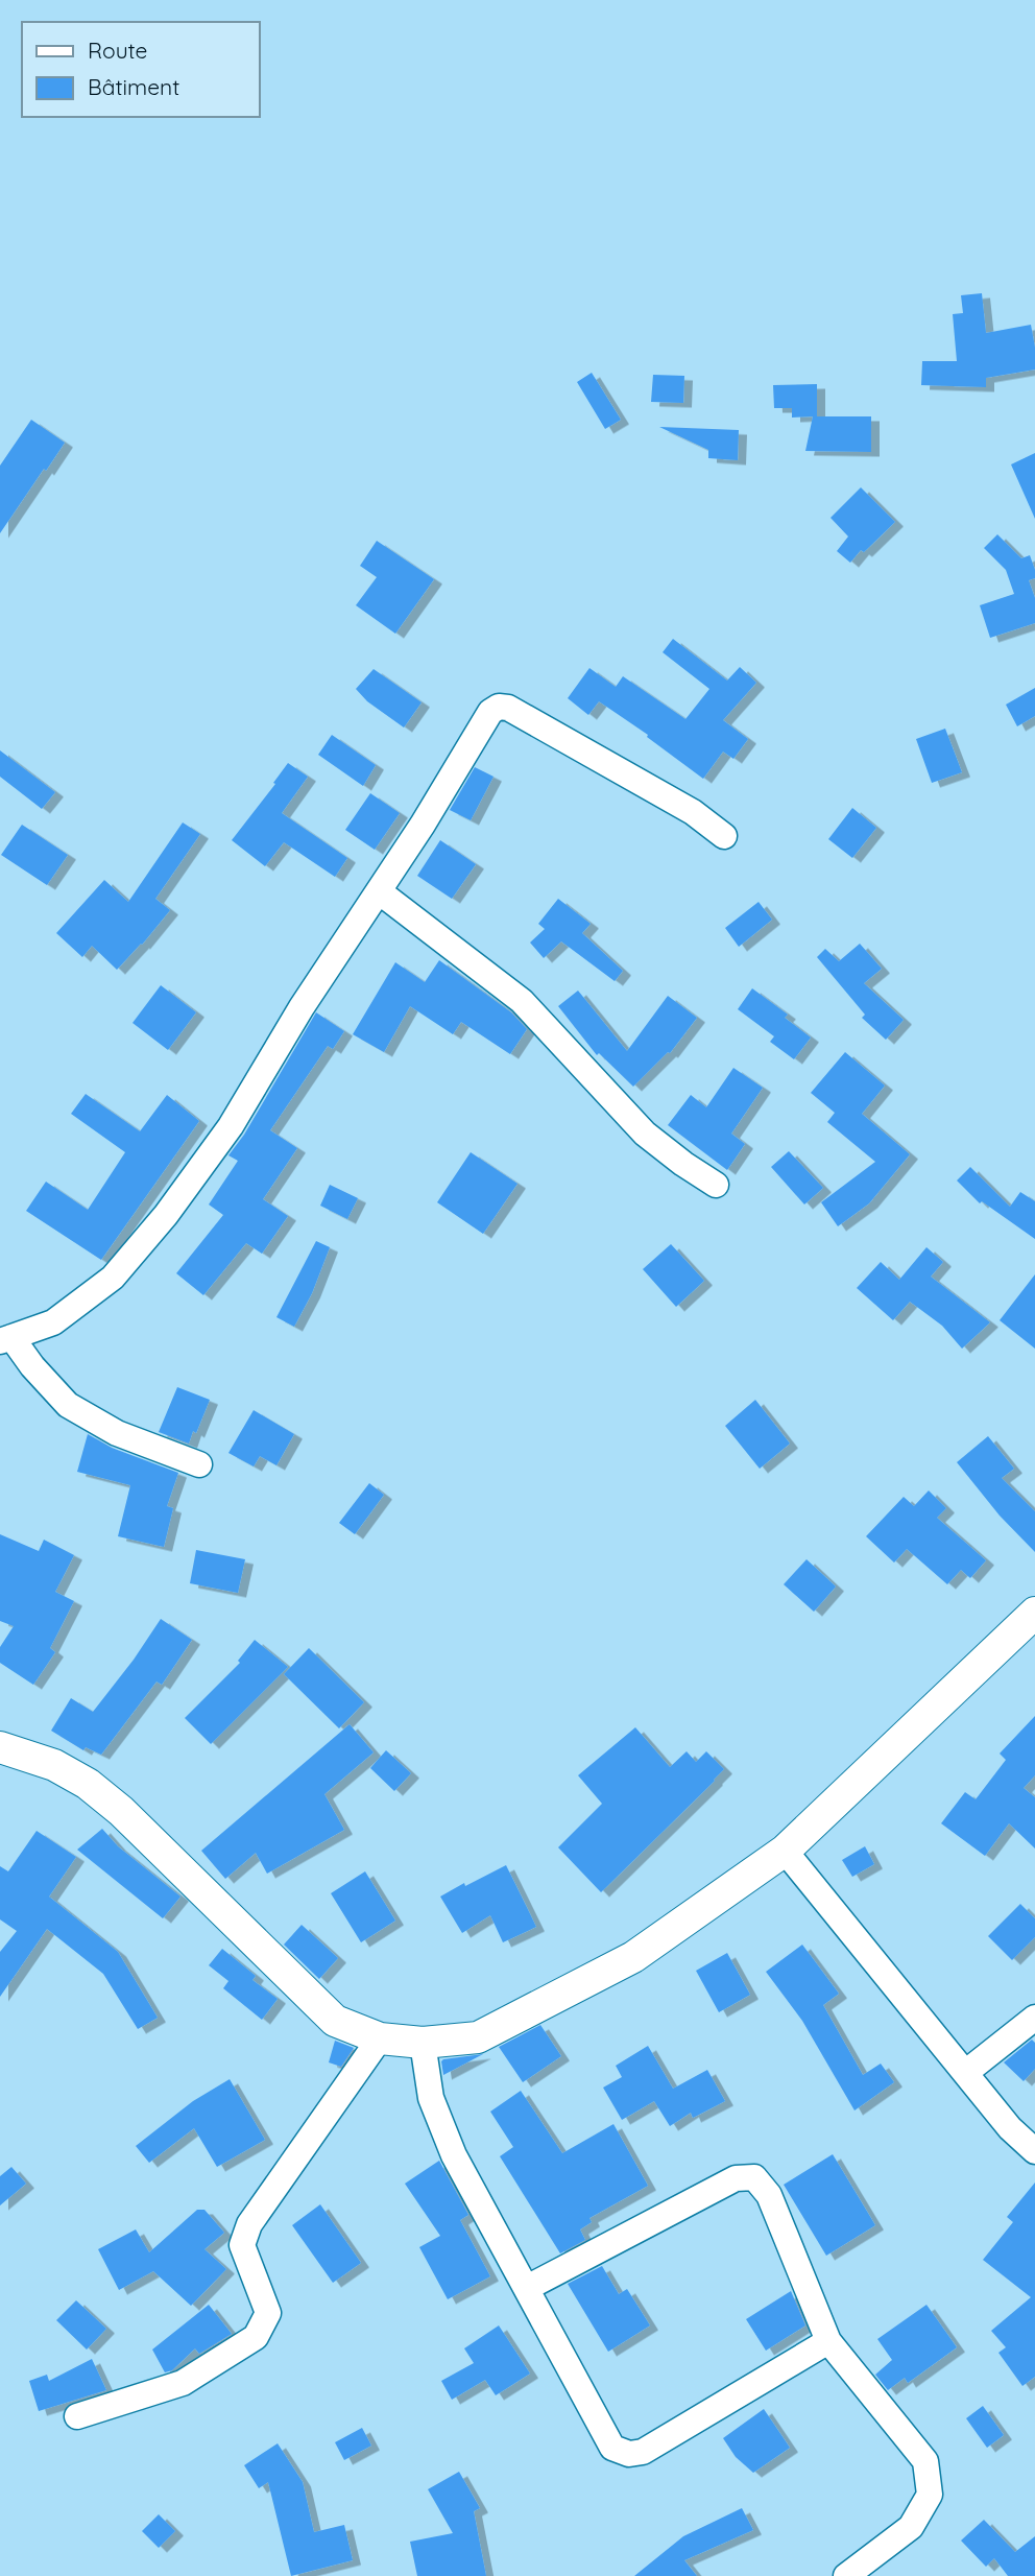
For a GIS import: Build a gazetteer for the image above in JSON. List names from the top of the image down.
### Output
{
  "legend": ["Route", "Bâtiment"]
}
